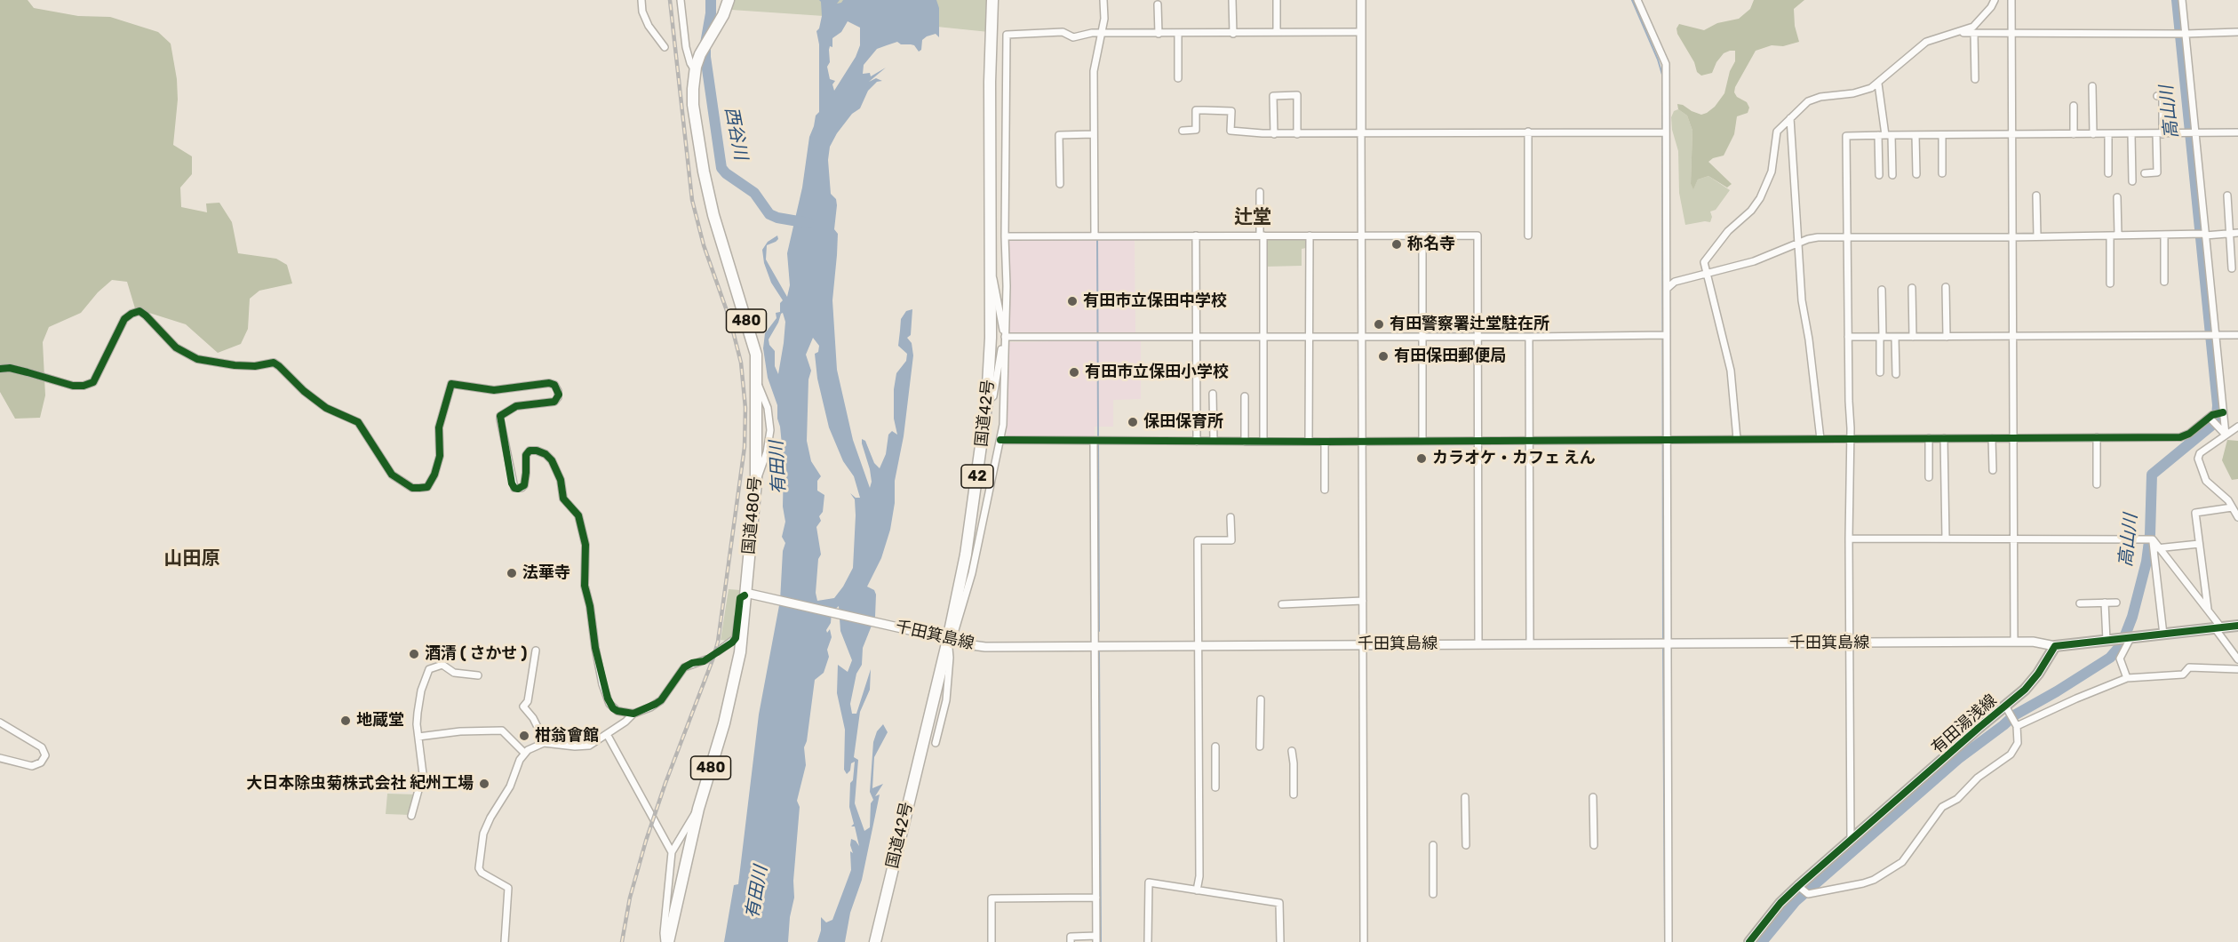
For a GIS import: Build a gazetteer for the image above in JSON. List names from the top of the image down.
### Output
{
  "streets": {
    "highway": [
      "480",
      "国道42号",
      "42",
      "国道480号"
    ],
    "main road": ["千田箕島線", "有田湯浅線"]
  },
  "crossings": [
    ["国道42号", "千田箕島線"],
    ["国道480号", "千田箕島線"],
    ["千田箕島線", "有田湯浅線"]
  ],
  "districts": ["辻堂", "山田原"],
  "water": ["高山川", "西谷川", "有田川"],
  "places": [
    "称名寺",
    "有田市立保田中学校",
    "有田警察署辻堂駐在所",
    "有田保田郵便局",
    "有田市立保田小学校",
    "保田保育所",
    "カラオケ・カフェ えん",
    "法華寺",
    "酒清 ( さかせ )",
    "地蔵堂",
    "柑翁會館",
    "大日本除虫菊株式会社 紀州工場"
  ]
}
